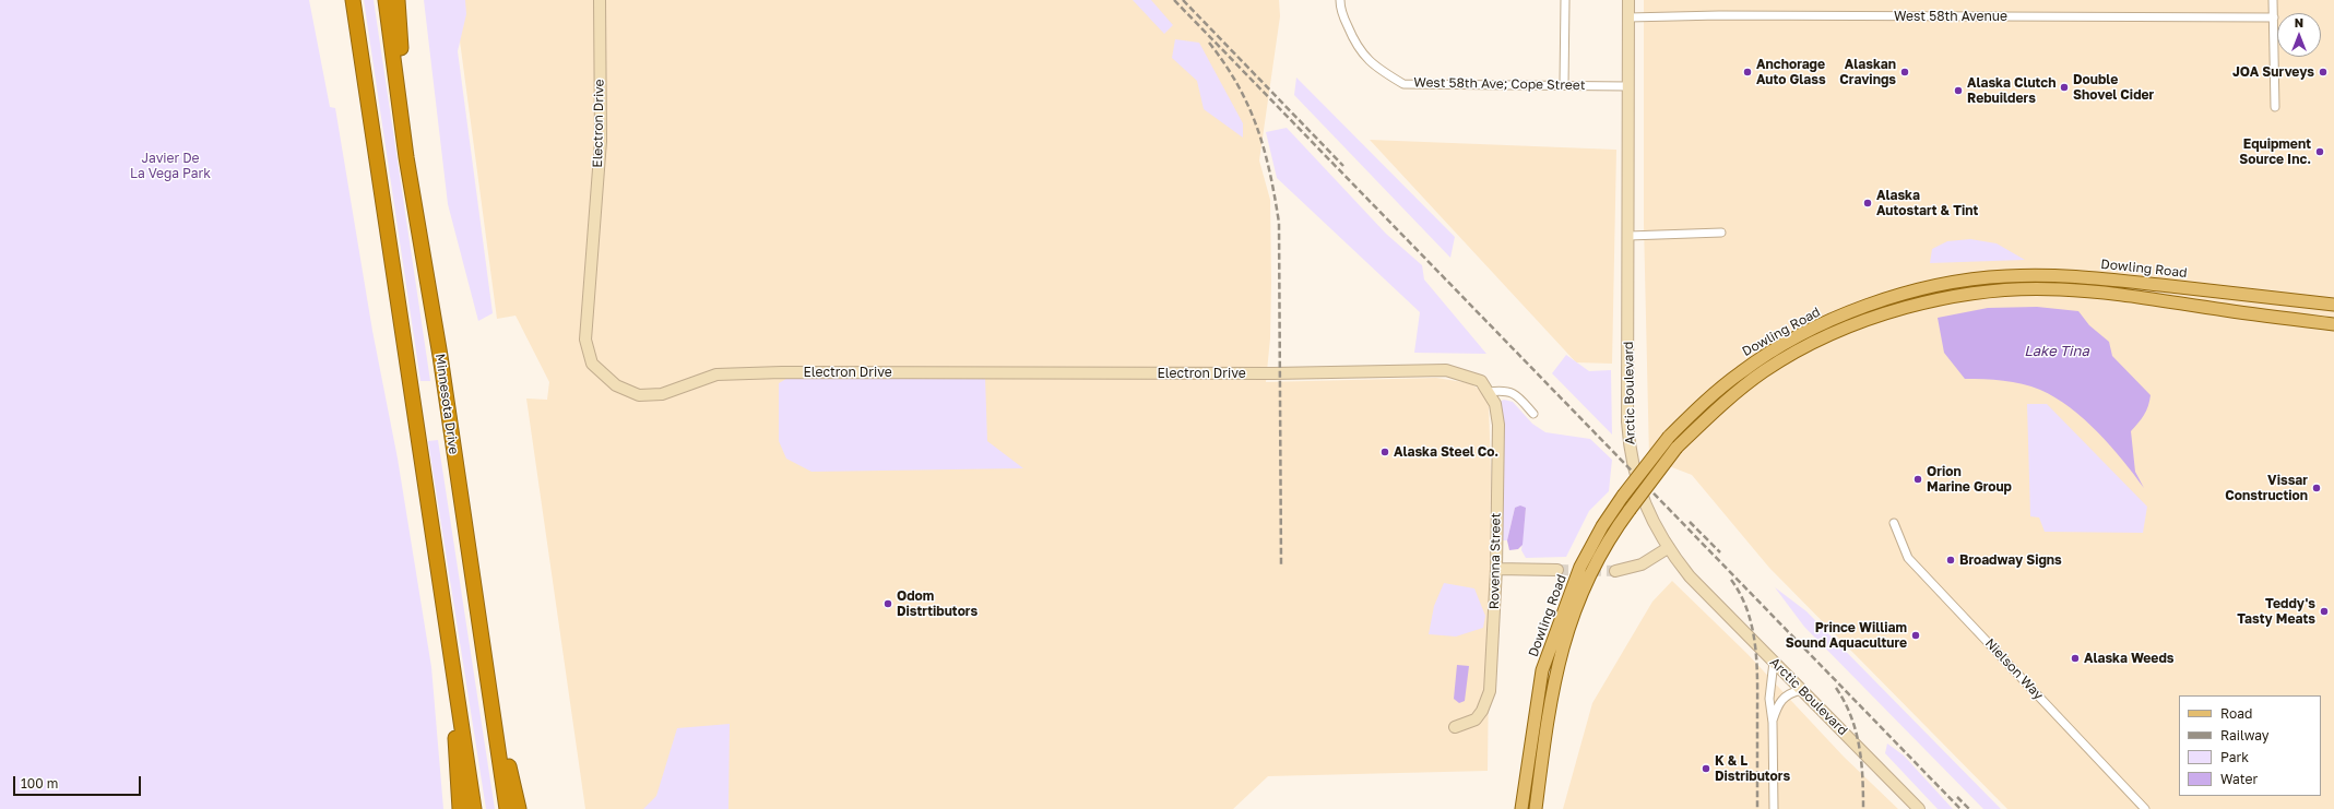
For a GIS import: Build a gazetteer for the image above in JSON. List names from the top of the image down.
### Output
{
  "streets": {
    "highway": ["Minnesota Drive"],
    "main road": ["Dowling Road"],
    "street": [
      "West 58th Avenue",
      "West 58th Ave; Cope Street",
      "Electron Drive",
      "Arctic Boulevard",
      "Rovenna Street",
      "Nielson Way"
    ]
  },
  "crossings": [
    ["West 58th Avenue", "Arctic Boulevard"],
    ["West 58th Ave; Cope Street", "Arctic Boulevard"],
    ["Electron Drive", "Rovenna Street"]
  ],
  "water": ["Lake Tina"],
  "parks": ["Javier De La Vega Park"],
  "places": [
    "Anchorage Auto Glass",
    "Alaskan Cravings",
    "JOA Surveys",
    "Double Shovel Cider",
    "Alaska Clutch Rebuilders",
    "Equipment Source Inc.",
    "Alaska Autostart & Tint",
    "Alaska Steel Co.",
    "Orion Marine Group",
    "Vissar Construction",
    "Broadway Signs",
    "Odom Distrtibutors",
    "Teddy's Tasty Meats",
    "Prince William Sound Aquaculture",
    "Alaska Weeds",
    "K & L Distributors"
  ],
  "legend": [
    "Road",
    "Railway",
    "Park",
    "Water"
  ],
  "scale_bar": "100 m",
  "north": "top"
}
